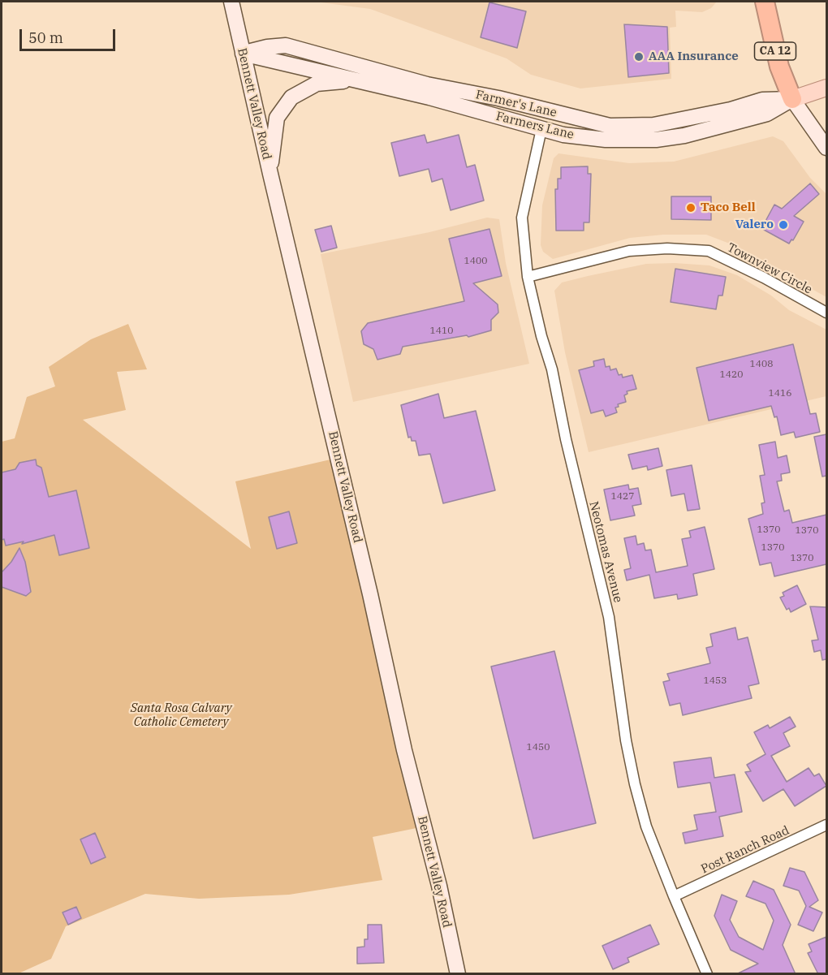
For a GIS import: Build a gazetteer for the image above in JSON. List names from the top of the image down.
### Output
{
  "streets": {
    "highway": ["CA 12"],
    "main road": ["Farmers Lane"],
    "street": [
      "Bennett Valley Road",
      "Farmer's Lane",
      "Townview Circle",
      "Neotomas Avenue",
      "Post Ranch Road"
    ]
  },
  "crossings": [
    ["CA 12", "Farmer's Lane"],
    ["CA 12", "Farmers Lane"],
    ["Bennett Valley Road", "Farmer's Lane"],
    ["Bennett Valley Road", "Farmers Lane"],
    ["Farmer's Lane", "Farmers Lane"],
    ["Farmers Lane", "Neotomas Avenue"],
    ["Townview Circle", "Neotomas Avenue"],
    ["Neotomas Avenue", "Post Ranch Road"]
  ],
  "parks": ["Santa Rosa Calvary Catholic Cemetery"],
  "places": ["AAA Insurance", "Taco Bell", "Valero"],
  "house_numbers": [
    "1400",
    "1410",
    "1408",
    "1420",
    "1416",
    "1427",
    "1370",
    "1370",
    "1370",
    "1370",
    "1453",
    "1450"
  ],
  "scale_bar": "50 m"
}
